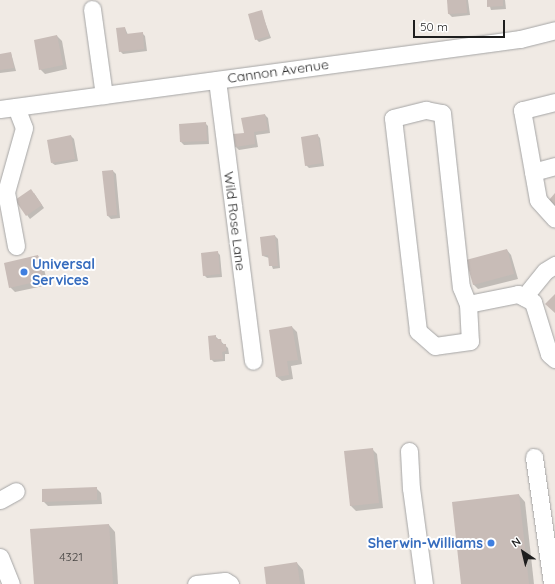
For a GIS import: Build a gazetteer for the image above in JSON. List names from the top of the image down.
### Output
{
  "streets": {
    "street": ["Cannon Avenue", "Wild Rose Lane"]
  },
  "crossings": [
    ["Cannon Avenue", "Wild Rose Lane"]
  ],
  "places": ["Universal Services", "Sherwin-Williams"],
  "house_numbers": ["4321"],
  "scale_bar": "50 m",
  "north": "top left"
}
